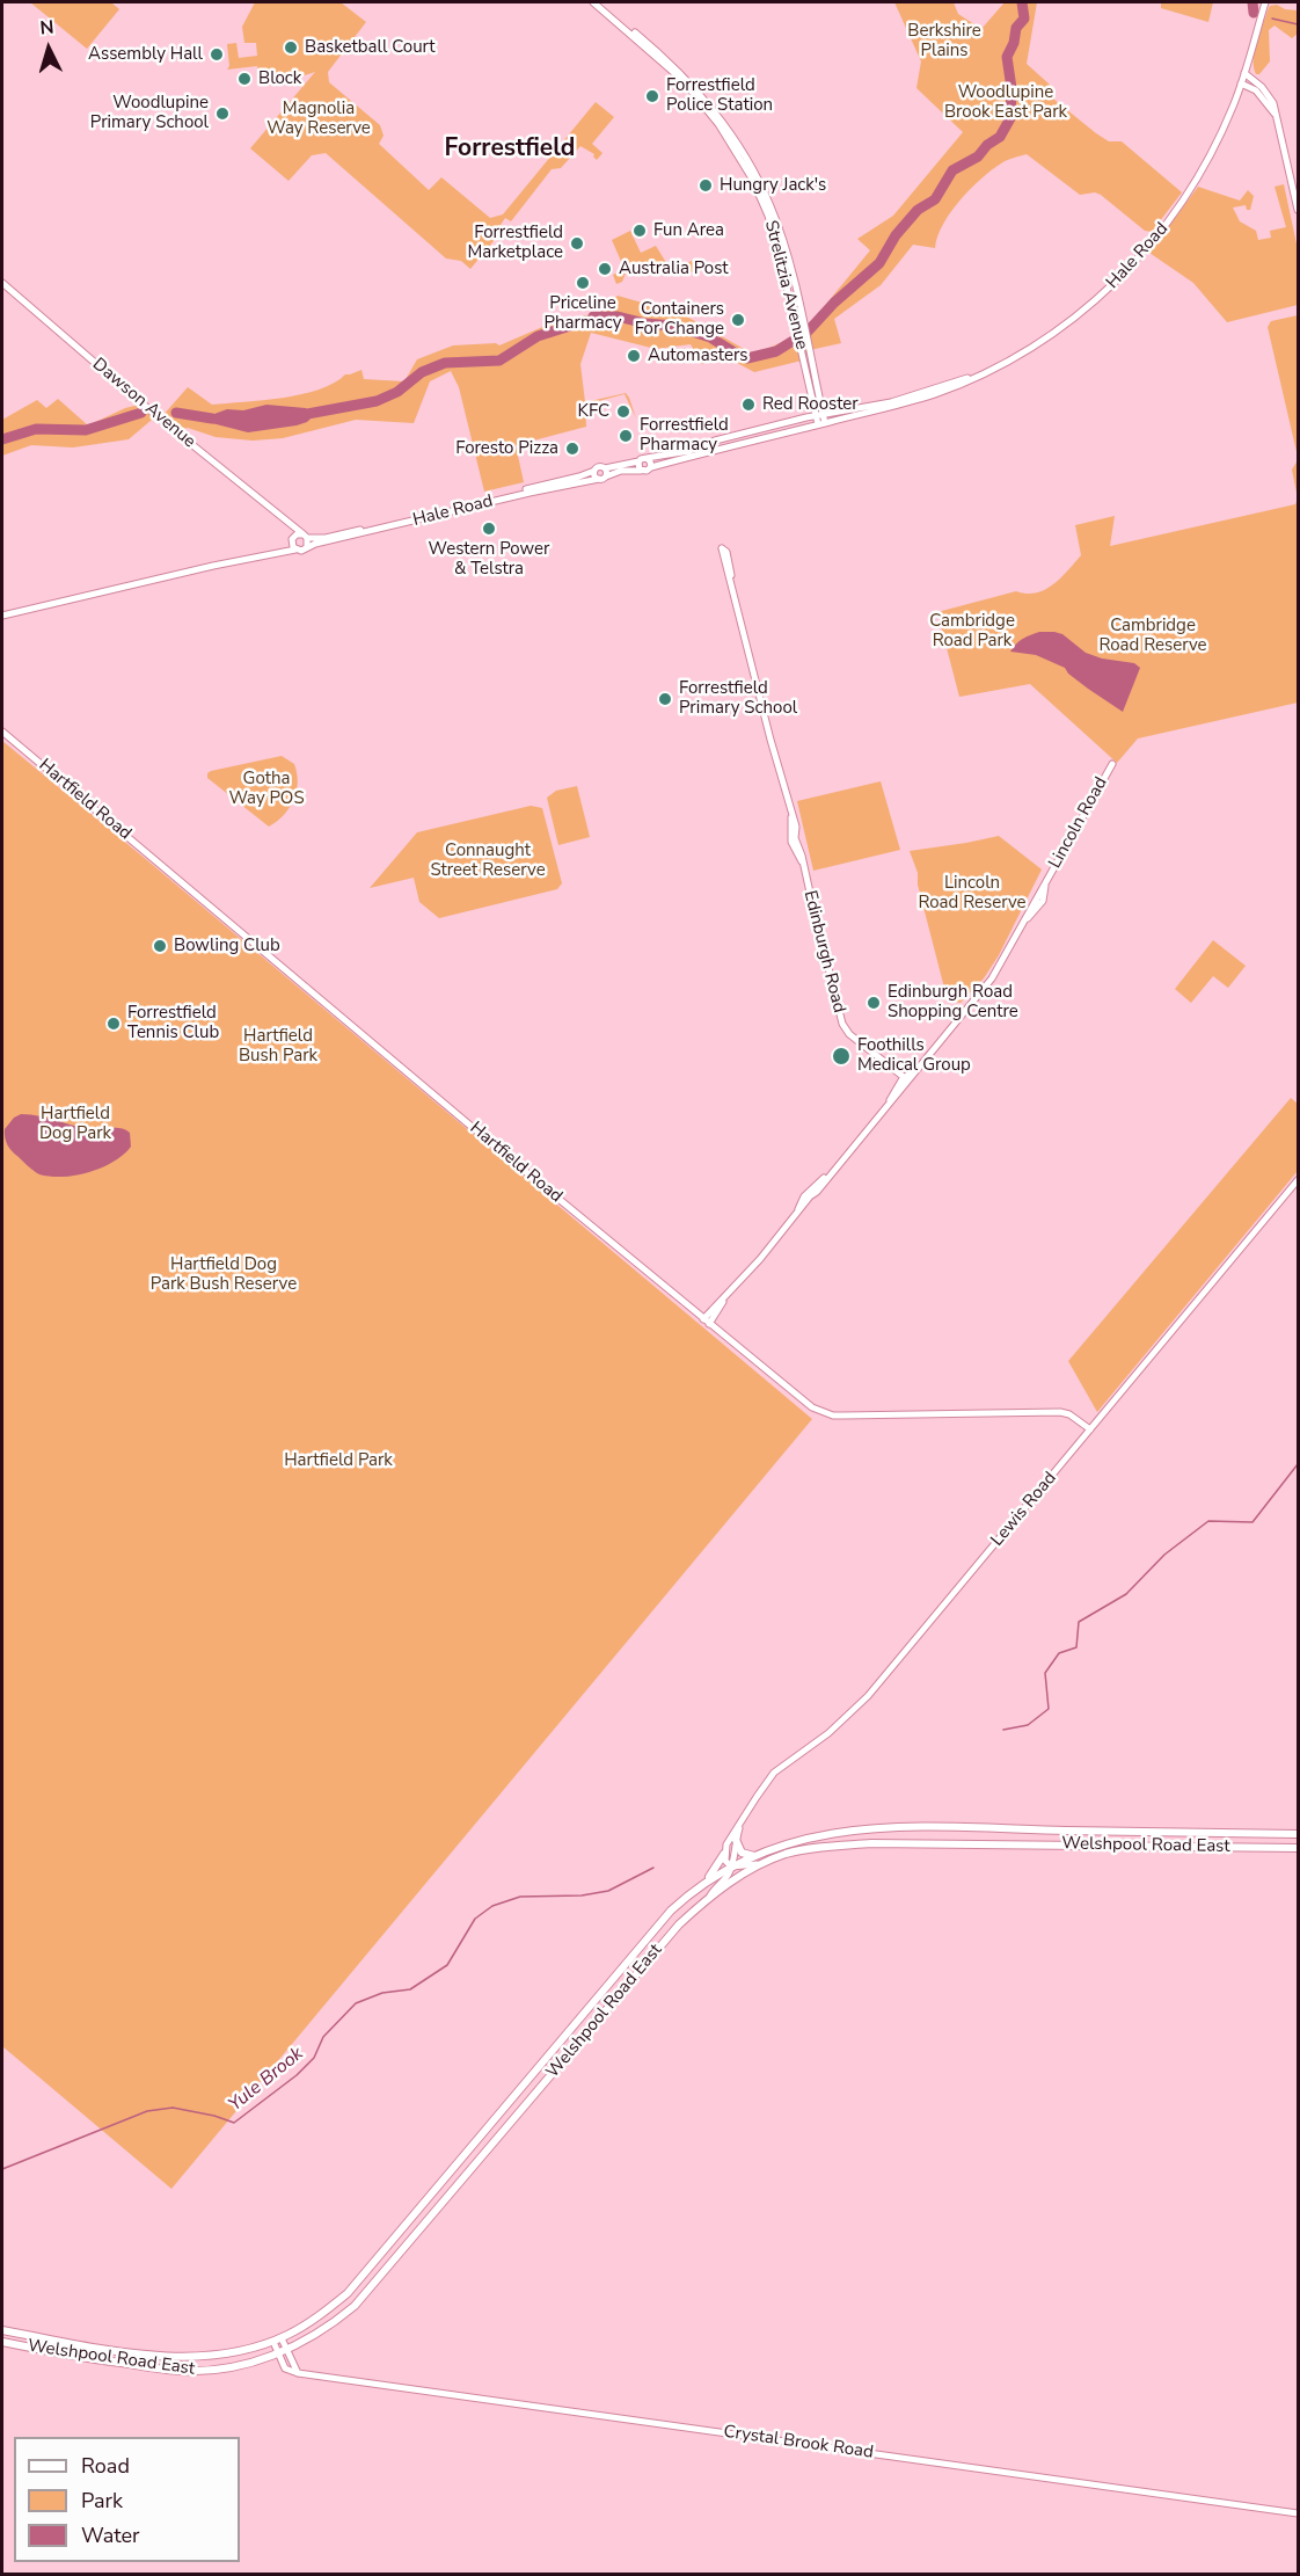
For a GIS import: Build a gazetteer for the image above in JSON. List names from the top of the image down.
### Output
{
  "streets": {
    "main road": ["Welshpool Road East"],
    "street": [
      "Hale Road",
      "Strelitzia Avenue",
      "Dawson Avenue",
      "Hartfield Road",
      "Lincoln Road",
      "Edinburgh Road",
      "Lewis Road",
      "Crystal Brook Road"
    ]
  },
  "crossings": [
    ["Hale Road", "Strelitzia Avenue"],
    ["Hale Road", "Dawson Avenue"],
    ["Hartfield Road", "Lincoln Road"],
    ["Hartfield Road", "Lewis Road"],
    ["Lincoln Road", "Edinburgh Road"],
    ["Lewis Road", "Welshpool Road East"]
  ],
  "districts": ["Forrestfield"],
  "water": ["Yule Brook"],
  "parks": [
    "Berkshire Plains",
    "Woodlupine Brook East Park",
    "Magnolia Way Reserve",
    "Cambridge Road Park",
    "Cambridge Road Reserve",
    "Gotha Way POS",
    "Connaught Street Reserve",
    "Lincoln Road Reserve",
    "Hartfield Bush Park",
    "Hartfield Dog Park",
    "Hartfield Dog Park Bush Reserve",
    "Hartfield Park"
  ],
  "places": [
    "Basketball Court",
    "Assembly Hall",
    "Block",
    "Forrestfield Police Station",
    "Woodlupine Primary School",
    "Hungry Jack's",
    "Fun Area",
    "Forrestfield Marketplace",
    "Australia Post",
    "Priceline Pharmacy",
    "Containers For Change",
    "Automasters",
    "Red Rooster",
    "KFC",
    "Forrestfield Pharmacy",
    "Foresto Pizza",
    "Western Power & Telstra",
    "Forrestfield Primary School",
    "Bowling Club",
    "Edinburgh Road Shopping Centre",
    "Forrestfield Tennis Club",
    "Foothills Medical Group"
  ],
  "legend": ["Road", "Park", "Water"],
  "north": "top"
}
